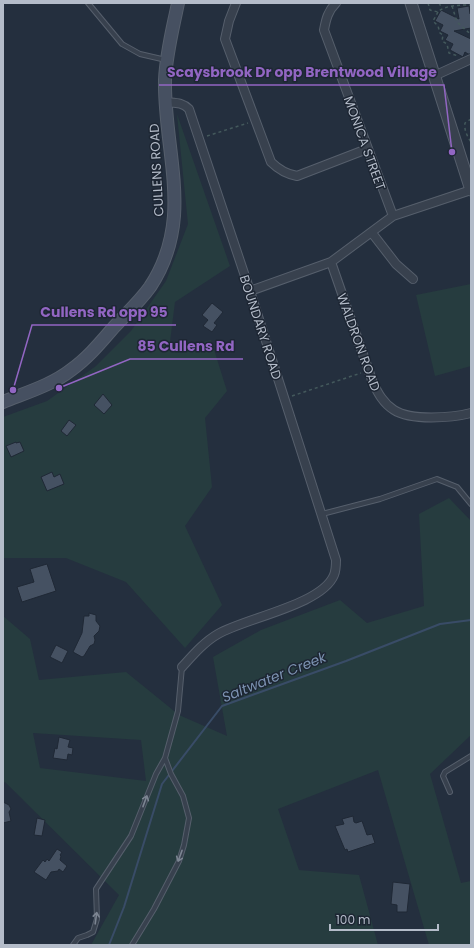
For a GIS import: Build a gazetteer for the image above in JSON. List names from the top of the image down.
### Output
{
  "streets": {
    "main road": ["CULLENS ROAD"],
    "street": ["MONICA STREET", "BOUNDARY ROAD", "WALDRON ROAD"]
  },
  "crossings": [
    ["CULLENS ROAD", "BOUNDARY ROAD"]
  ],
  "water": ["Saltwater Creek"],
  "places": ["Scaysbrook Dr opp Brentwood Village", "85 Cullens Rd", "Cullens Rd opp 95"],
  "scale_bar": "100 m"
}
